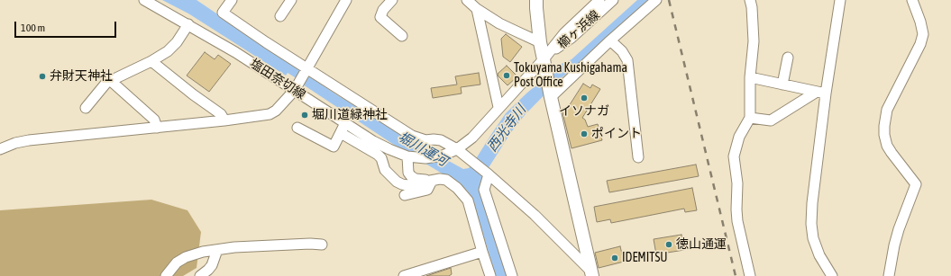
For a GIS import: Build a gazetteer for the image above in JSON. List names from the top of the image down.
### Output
{
  "streets": {
    "street": ["櫛ヶ浜線", "塩田奈切線"]
  },
  "crossings": [
    ["櫛ヶ浜線", "塩田奈切線"]
  ],
  "water": ["西光寺川", "堀川運河"],
  "places": [
    "Tokuyama Kushigahama Post Office",
    "弁財天神社",
    "イソナガ",
    "堀川道緑神社",
    "ポイント",
    "徳山通運",
    "IDEMITSU"
  ],
  "scale_bar": "100 m"
}
